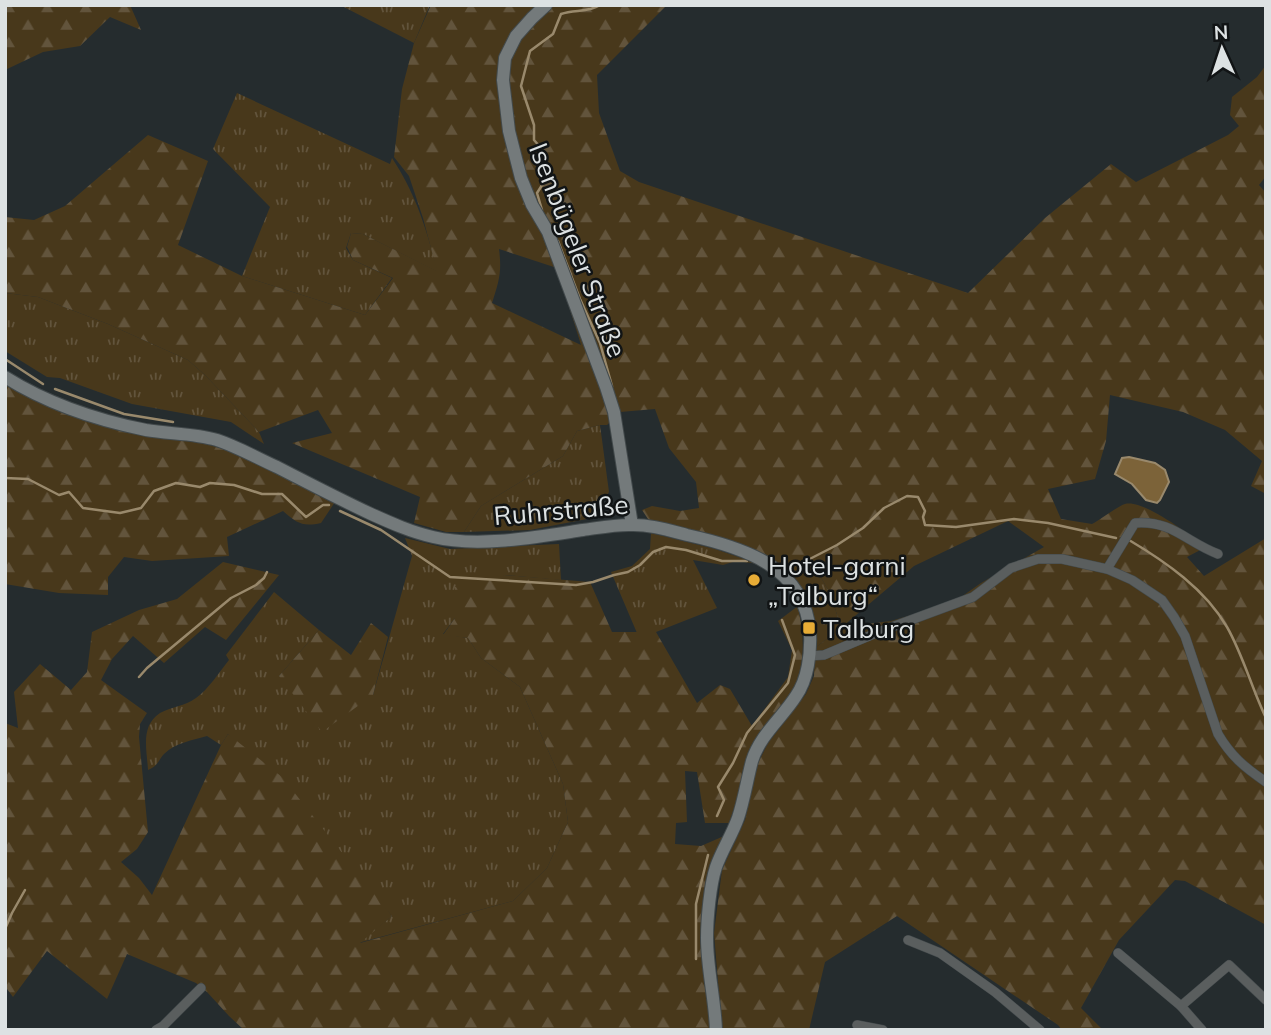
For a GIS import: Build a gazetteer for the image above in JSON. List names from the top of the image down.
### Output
{
  "streets": {
    "main road": ["Isenbügeler Straße", "Ruhrstraße"]
  },
  "crossings": [
    ["Isenbügeler Straße", "Ruhrstraße"]
  ],
  "places": {
    "other": ["Hotel-garni „Talburg“"],
    "transit": ["Talburg"]
  },
  "north": "top"
}
